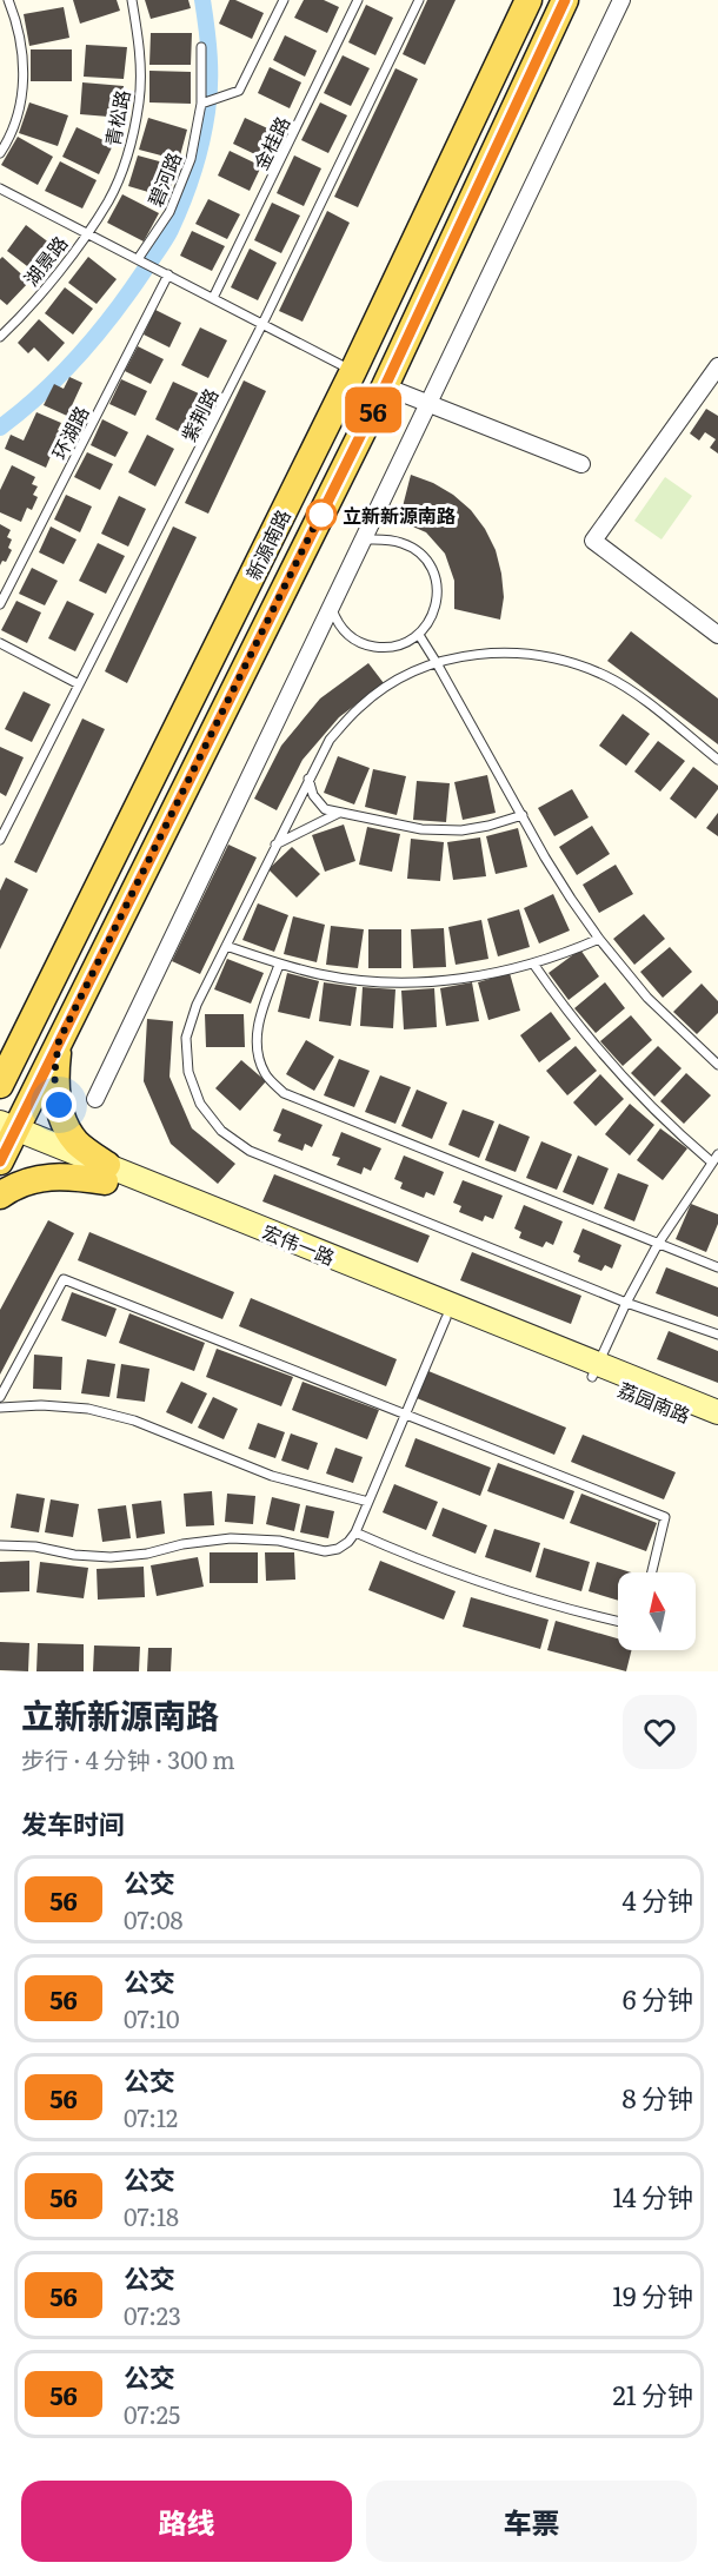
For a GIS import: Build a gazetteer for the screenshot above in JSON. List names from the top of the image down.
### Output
{
  "streets": {
    "main road": ["新源南路", "宏伟一路", "荔园南路"],
    "lane": [
      "青松路",
      "金桂路",
      "碧河路",
      "湖景路",
      "紫荆路",
      "环湖路"
    ]
  },
  "crossings": [
    ["青松路", "湖景路"],
    ["新源南路", "宏伟一路"],
    ["宏伟一路", "荔园南路"]
  ],
  "places": ["立新新源南路"],
  "lines": ["bus line 56"],
  "north": "top",
  "page": {
    "on_map": "56",
    "heading": [
      ["立新新源南路", "步行 · 4 分钟 · 300 m"],
      "发车时间"
    ],
    "list": [
      {
        "mark": "56",
        "name": "公交",
        "note": "07:08",
        "value": "4 分钟"
      },
      {
        "mark": "56",
        "name": "公交",
        "note": "07:10",
        "value": "6 分钟"
      },
      {
        "mark": "56",
        "name": "公交",
        "note": "07:12",
        "value": "8 分钟"
      },
      {
        "mark": "56",
        "name": "公交",
        "note": "07:18",
        "value": "14 分钟"
      },
      {
        "mark": "56",
        "name": "公交",
        "note": "07:23",
        "value": "19 分钟"
      },
      {
        "mark": "56",
        "name": "公交",
        "note": "07:25",
        "value": "21 分钟"
      }
    ],
    "buttons": ["路线", "车票"]
  }
}
